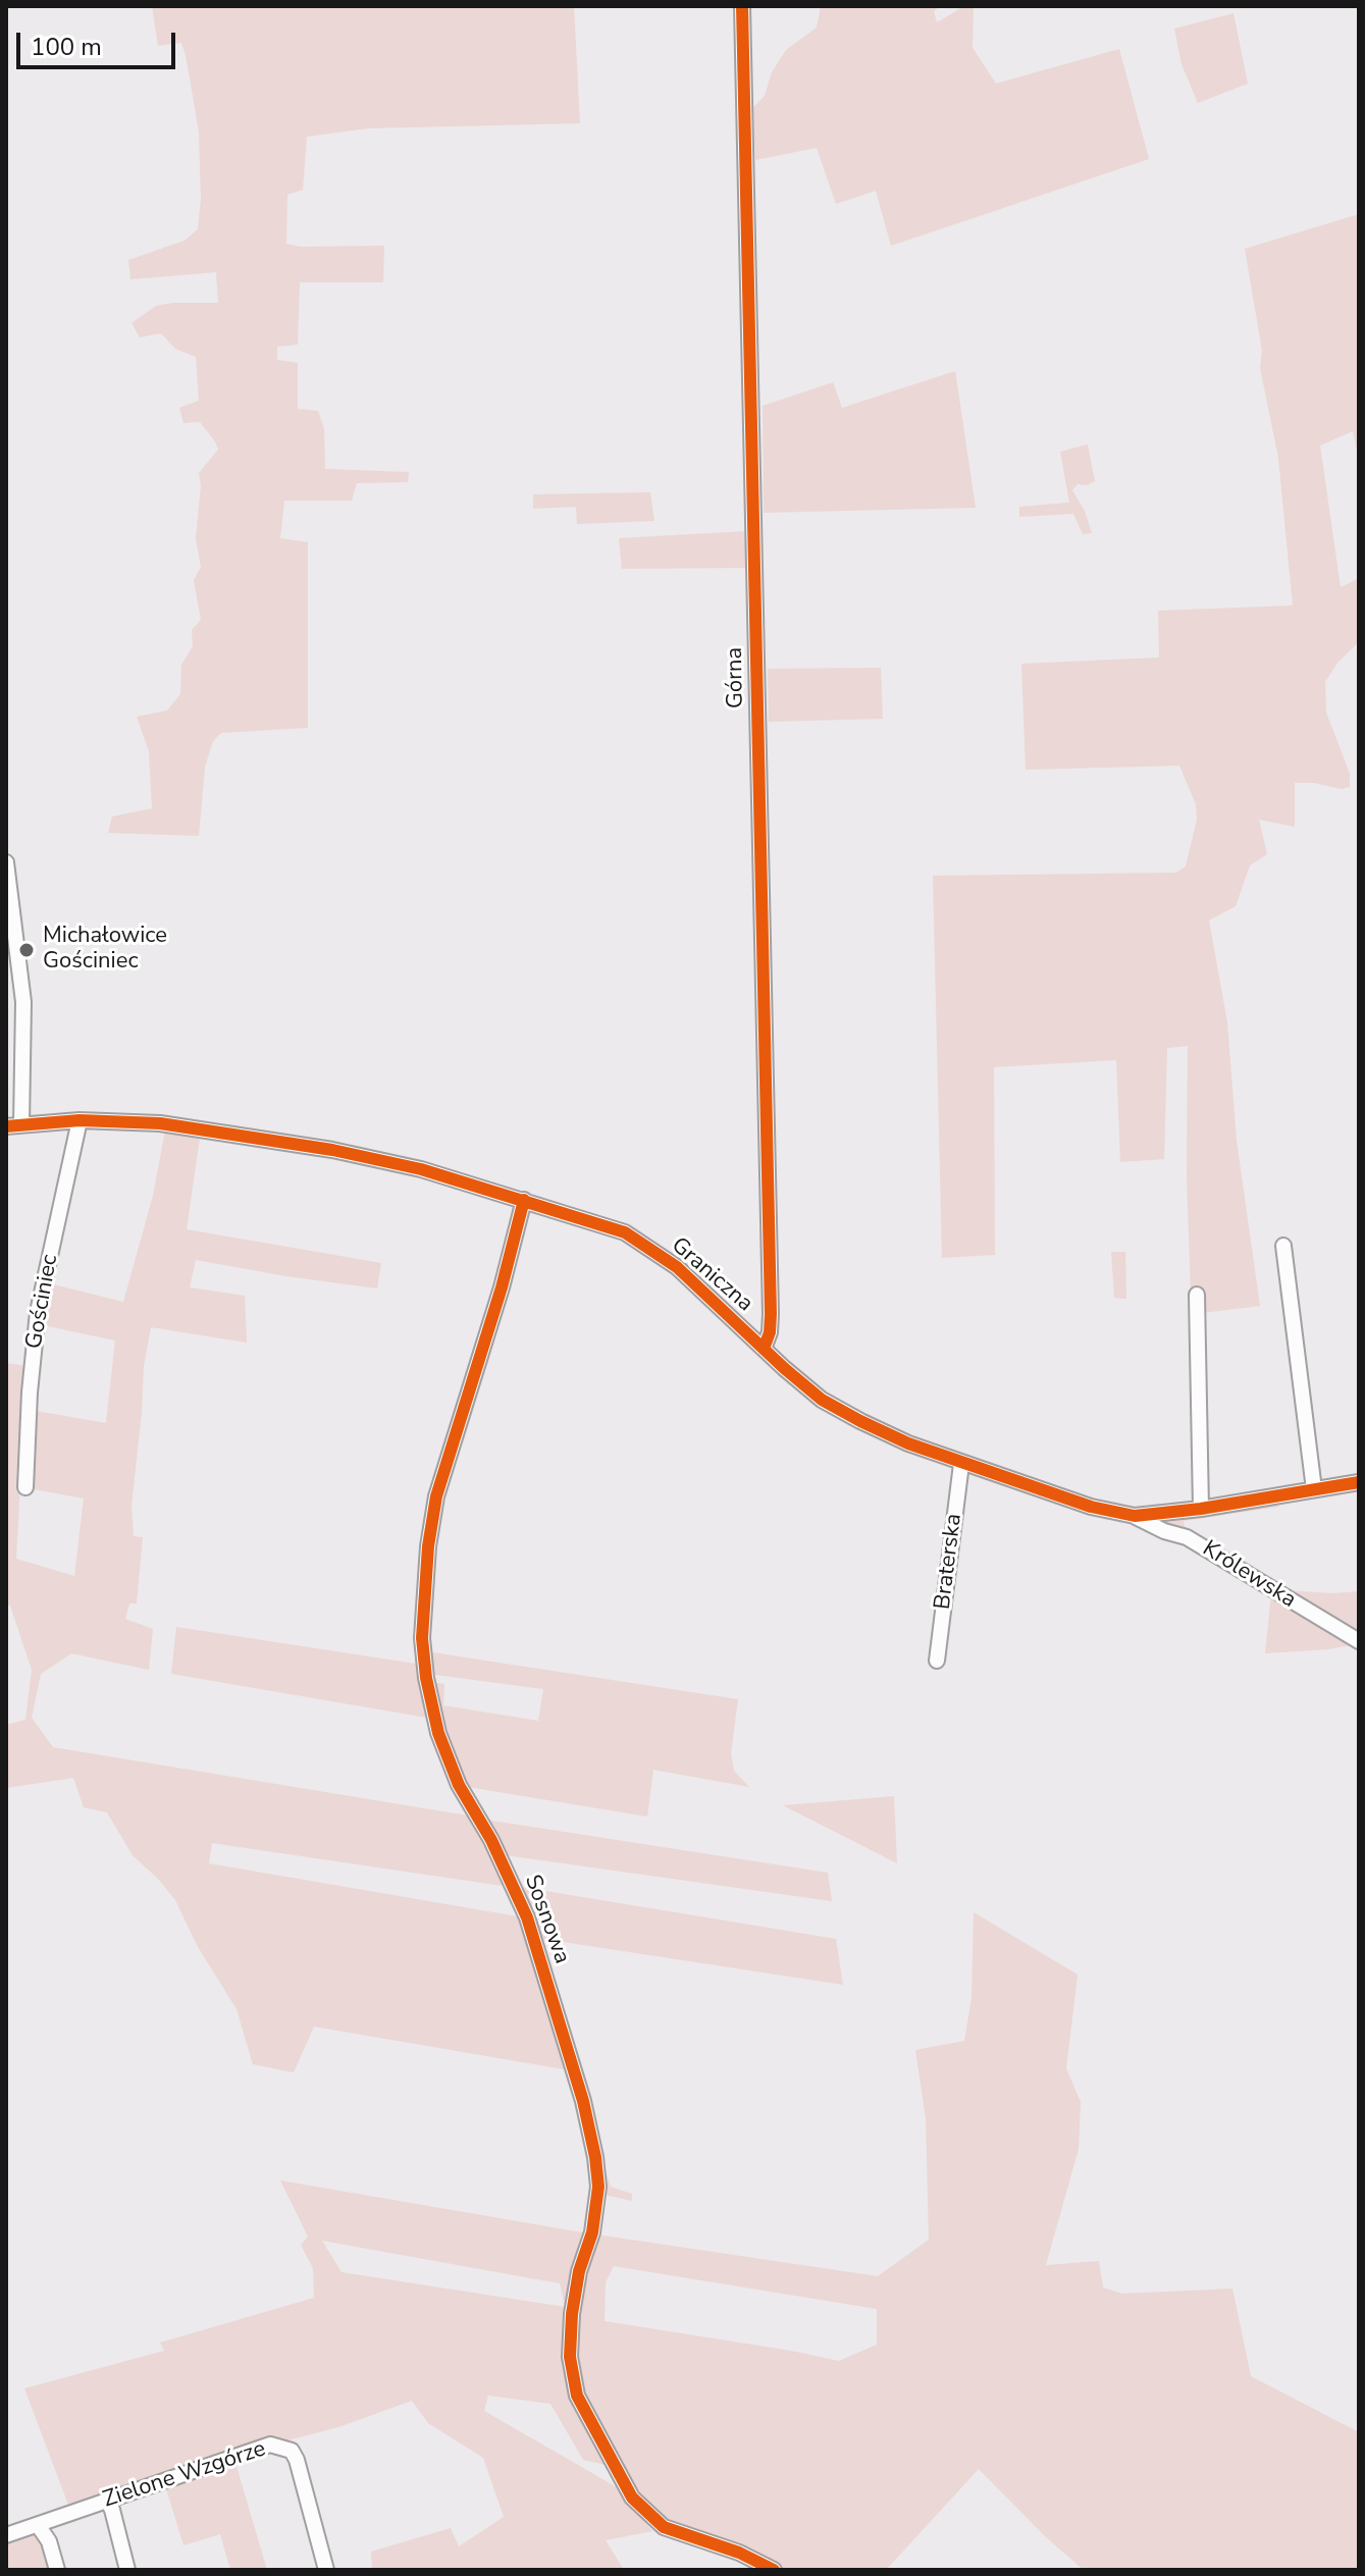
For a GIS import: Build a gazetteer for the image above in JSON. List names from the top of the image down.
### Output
{
  "streets": {
    "street": [
      "Górna",
      "Graniczna",
      "Gościniec",
      "Braterska",
      "Królewska",
      "Sosnowa",
      "Zielone Wzgórze"
    ]
  },
  "crossings": [
    ["Górna", "Graniczna"],
    ["Graniczna", "Gościniec"],
    ["Graniczna", "Braterska"],
    ["Graniczna", "Królewska"],
    ["Graniczna", "Sosnowa"]
  ],
  "places": ["Michałowice Gościniec"],
  "scale_bar": "100 m"
}
